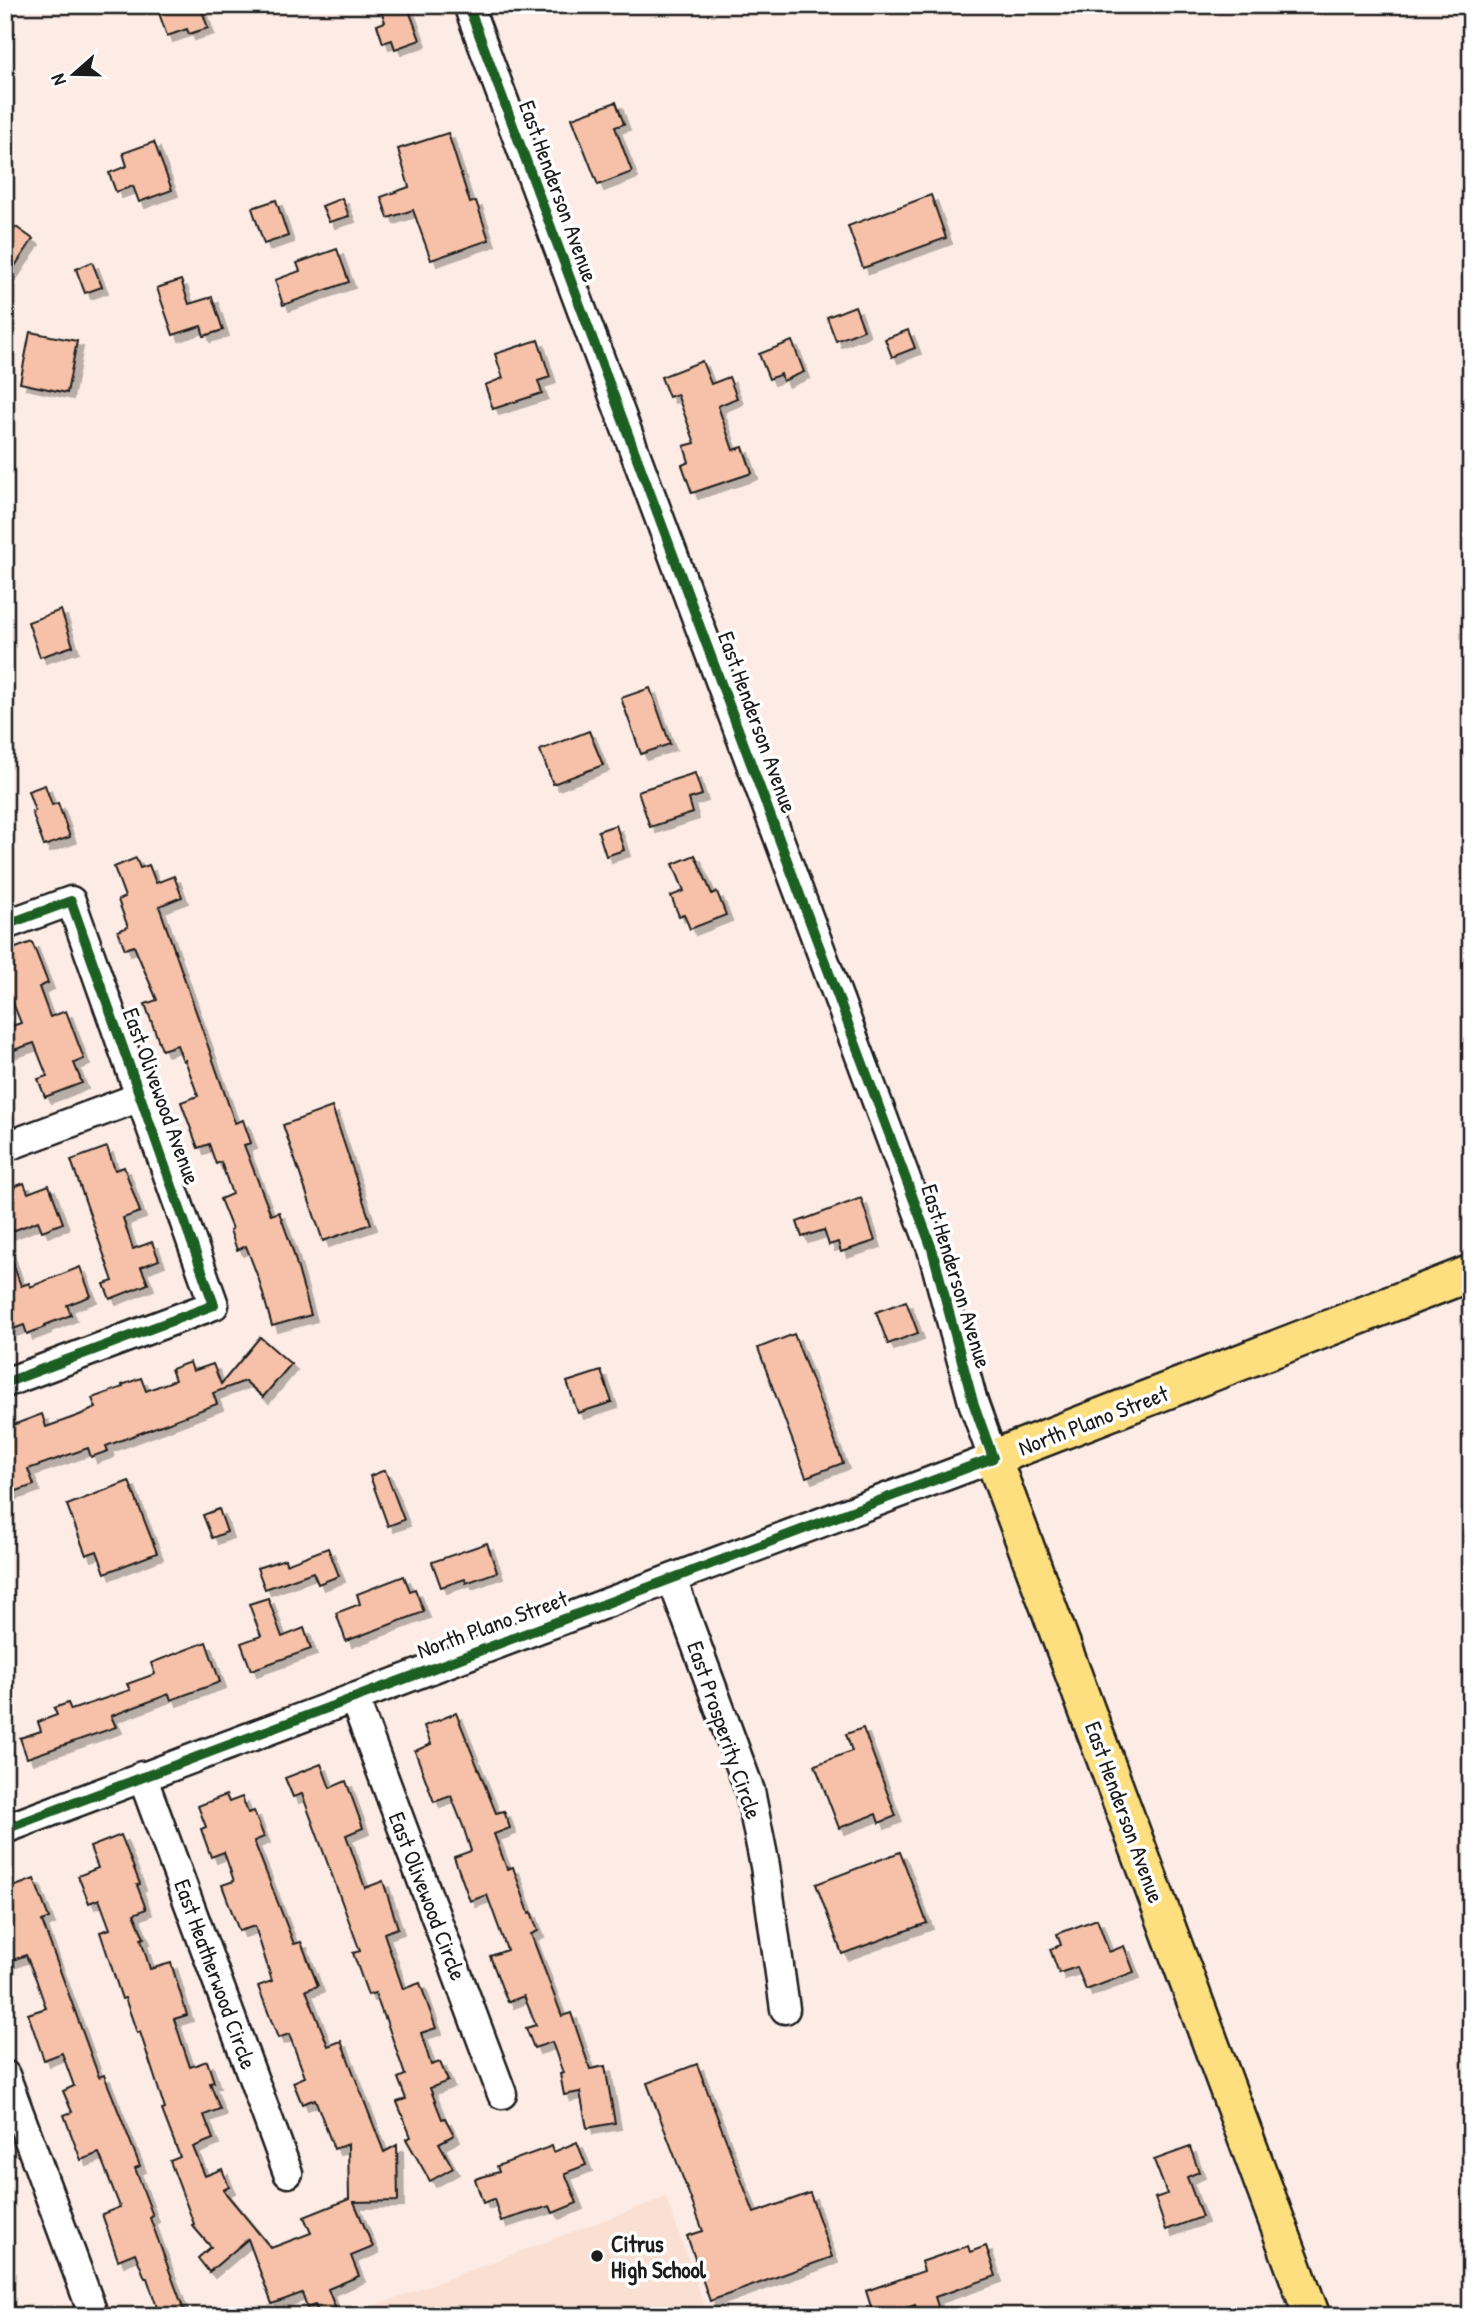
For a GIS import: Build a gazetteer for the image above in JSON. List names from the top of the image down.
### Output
{
  "streets": {
    "main road": ["East Henderson Avenue", "North Plano Street"],
    "street": [
      "East Olivewood Avenue",
      "East Prosperity Circle",
      "East Olivewood Circle",
      "East Heatherwood Circle"
    ]
  },
  "crossings": [
    ["East Henderson Avenue", "North Plano Street"],
    ["North Plano Street", "East Prosperity Circle"],
    ["North Plano Street", "East Olivewood Circle"],
    ["North Plano Street", "East Heatherwood Circle"]
  ],
  "places": ["Citrus High School"],
  "north": "left"
}
